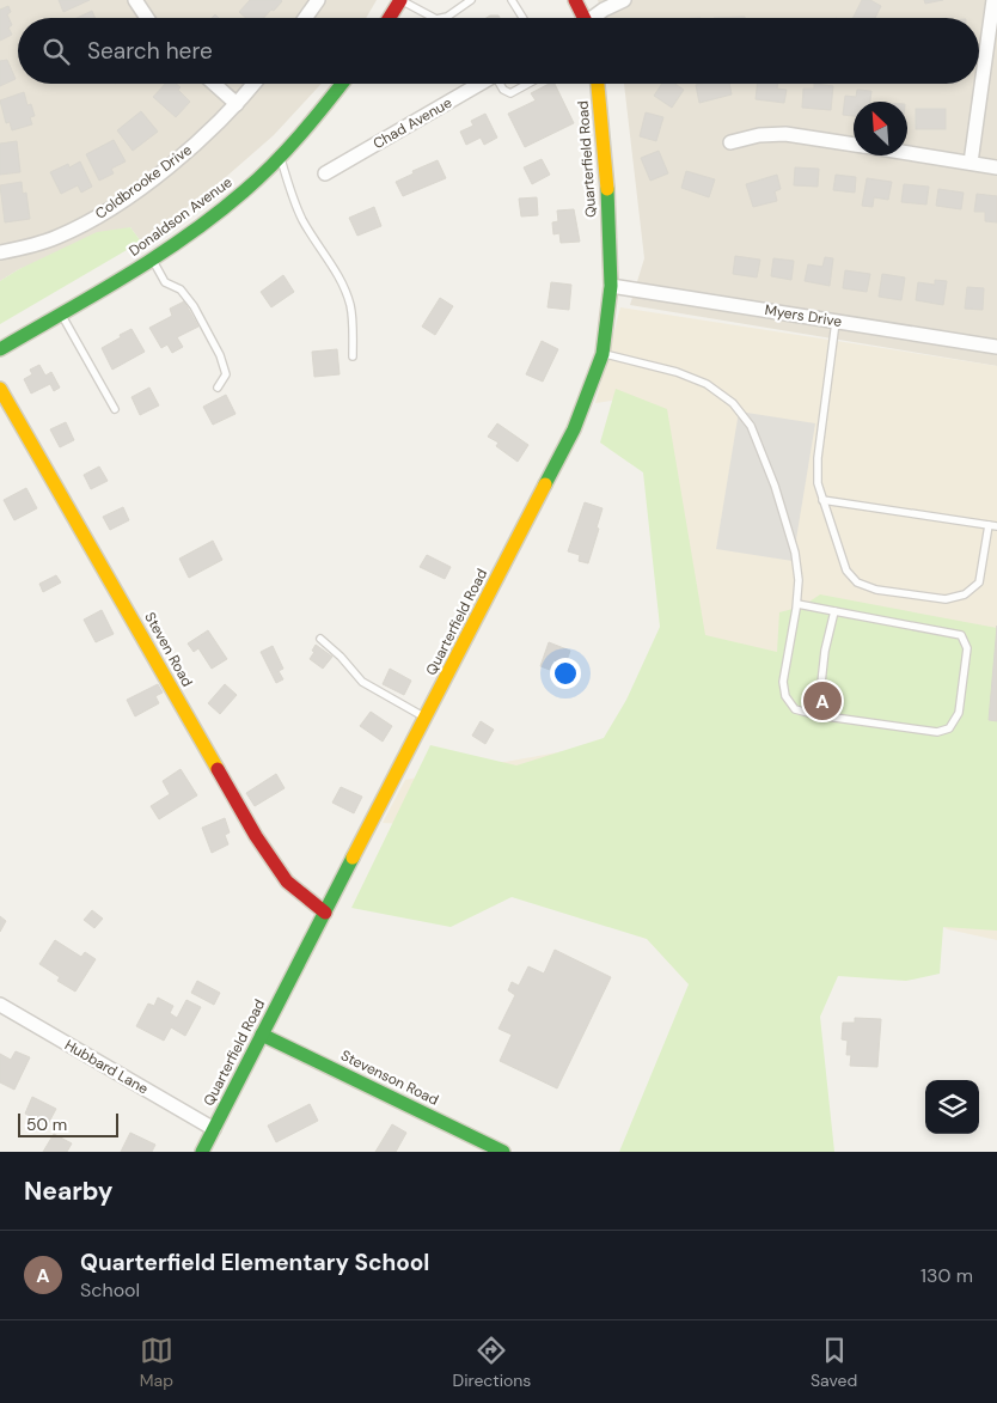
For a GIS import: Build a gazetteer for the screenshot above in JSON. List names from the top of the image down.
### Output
{
  "streets": {
    "street": [
      "Chad Avenue",
      "Quarterfield Road",
      "Coldbrooke Drive",
      "Donaldson Avenue",
      "Myers Drive",
      "Steven Road",
      "Hubbard Lane",
      "Stevenson Road"
    ]
  },
  "crossings": [
    ["Quarterfield Road", "Myers Drive"],
    ["Quarterfield Road", "Steven Road"],
    ["Quarterfield Road", "Hubbard Lane"],
    ["Quarterfield Road", "Stevenson Road"]
  ],
  "scale_bar": "50 m",
  "north": "top left",
  "page": {
    "search": "Search here",
    "pins": "A",
    "scale": "50 m",
    "heading": "Nearby",
    "list": [
      {
        "mark": "A",
        "name": "Quarterfield Elementary School",
        "note": "School",
        "value": "130 m"
      }
    ],
    "nav": ["Map", "Directions", "Saved"]
  }
}
